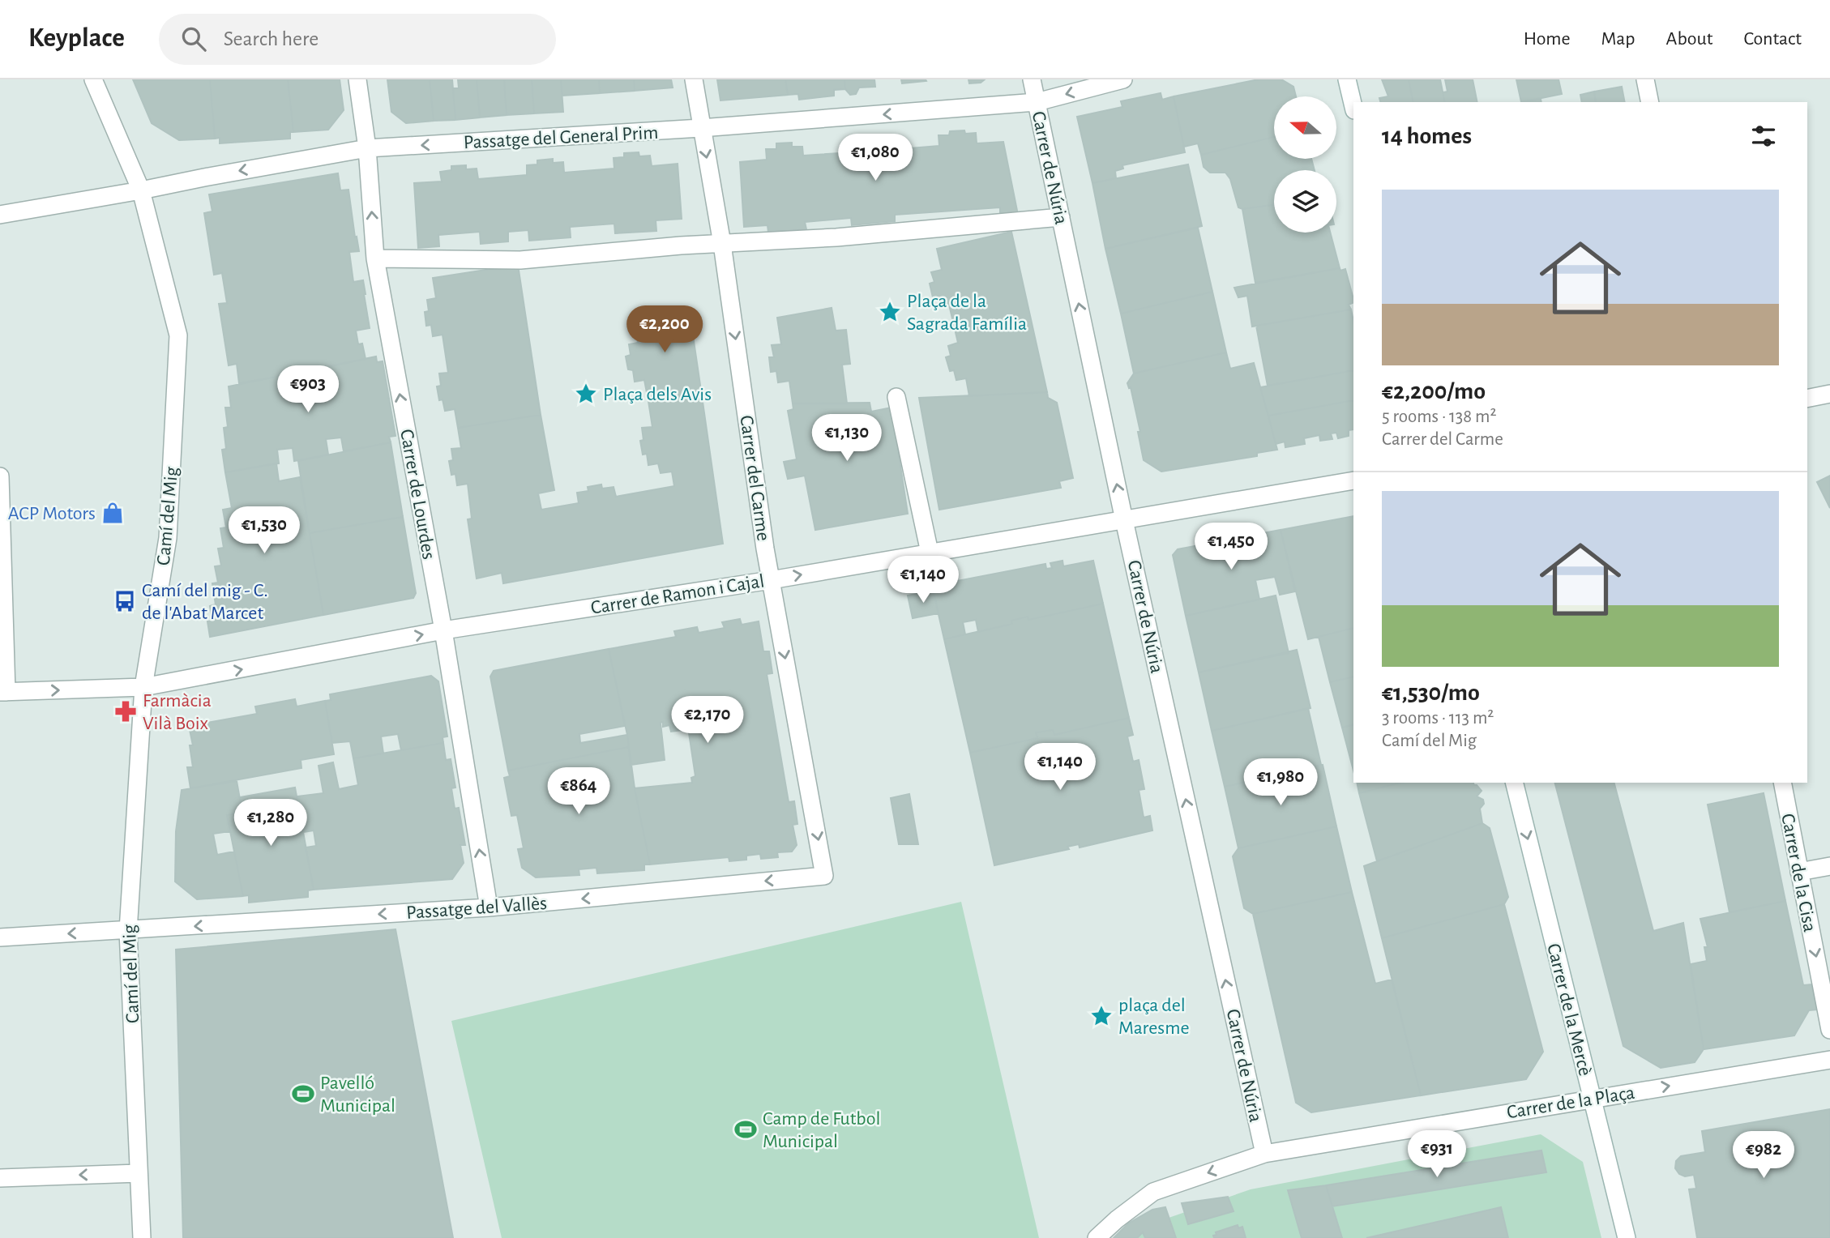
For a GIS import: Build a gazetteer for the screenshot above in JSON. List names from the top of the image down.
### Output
{
  "streets": {
    "street": [
      "Passatge del General Prim",
      "Carrer de Núria",
      "Carrer del Carme",
      "Carrer de Lourdes",
      "Camí del Mig",
      "Carrer de Ramon i Cajal",
      "Carrer de la Cisa",
      "Passatge del Vallès",
      "Carrer de la Mercè",
      "Carrer de la Plaça"
    ]
  },
  "crossings": [
    ["Passatge del General Prim", "Carrer de Núria"],
    ["Passatge del General Prim", "Carrer del Carme"],
    ["Passatge del General Prim", "Carrer de Lourdes"],
    ["Passatge del General Prim", "Camí del Mig"],
    ["Carrer de Núria", "Carrer de Ramon i Cajal"],
    ["Carrer de Núria", "Carrer de la Plaça"],
    ["Carrer del Carme", "Carrer de Ramon i Cajal"],
    ["Carrer del Carme", "Passatge del Vallès"],
    ["Carrer de Lourdes", "Carrer de Ramon i Cajal"],
    ["Carrer de Lourdes", "Passatge del Vallès"],
    ["Camí del Mig", "Carrer de Ramon i Cajal"],
    ["Camí del Mig", "Passatge del Vallès"],
    ["Carrer de la Mercè", "Carrer de la Plaça"]
  ],
  "one_way": [
    "Carrer de Núria",
    "Carrer del Carme",
    "Carrer de Lourdes",
    "Carrer de Ramon i Cajal",
    "Carrer de la Cisa",
    "Passatge del Vallès",
    "Carrer de la Mercè"
  ],
  "places": {
    "place": ["Plaça de la Sagrada Família", "Plaça dels Avis", "plaça del Maresme"],
    "shop": ["ACP Motors"],
    "bus stop": ["Camí del mig - C. de l'Abat Marcet"],
    "pharmacy": ["Farmàcia Vilà Boix"],
    "sports": ["Pavelló Municipal", "Camp de Futbol Municipal"]
  },
  "north": "left",
  "page": {
    "header": "Keyplace",
    "search": "Search here",
    "nav": [
      "Home",
      "Map",
      "About",
      "Contact"
    ],
    "heading": "14 homes",
    "price": [
      "€1,080",
      "€2,200",
      "€903",
      "€1,130",
      "€1,530",
      "€1,450",
      "€1,140",
      "€2,170",
      "€1,140",
      "€1,980",
      "€864",
      "€1,280",
      "€931",
      "€982"
    ],
    "list": [
      {
        "name": "€2,200/mo",
        "note": "5 rooms · 138 m² · Carrer del Carme"
      },
      {
        "name": "€1,530/mo",
        "note": "3 rooms · 113 m² · Camí del Mig"
      }
    ]
  }
}
